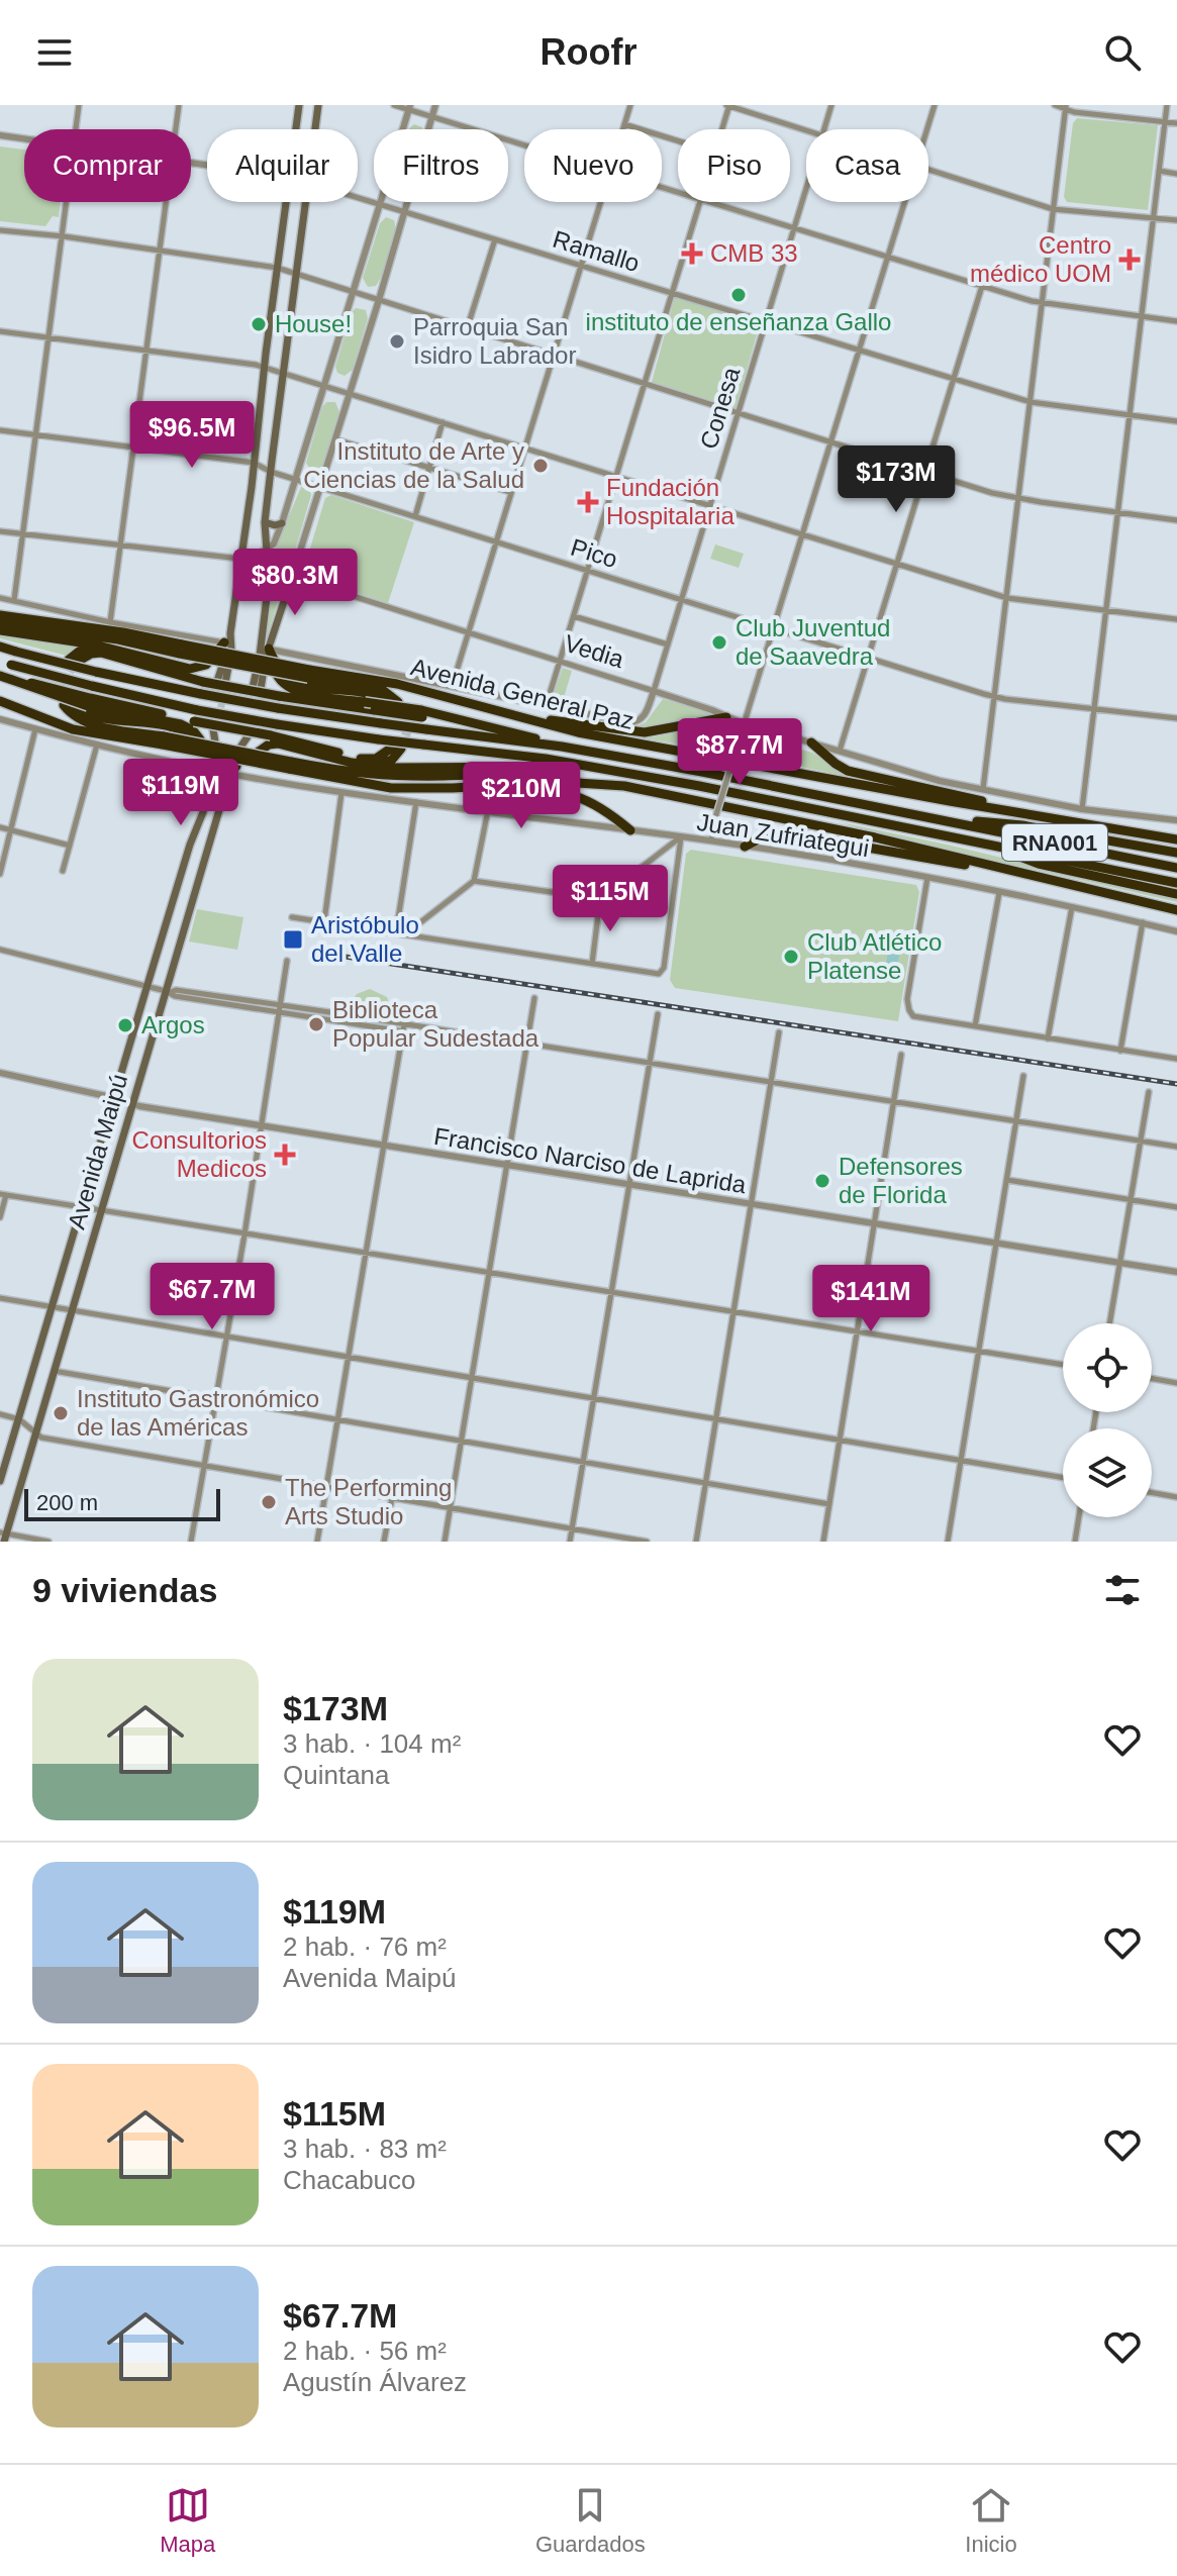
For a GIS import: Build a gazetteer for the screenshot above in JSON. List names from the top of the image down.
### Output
{
  "streets": {
    "highway": ["Avenida General Paz", "RNA001"],
    "main road": ["Vedia", "Avenida Maipú"],
    "street": [
      "Ramallo",
      "Conesa",
      "Pico",
      "Juan Zufriategui",
      "Francisco Narciso de Laprida"
    ]
  },
  "crossings": [
    ["Ramallo", "Conesa"],
    ["Conesa", "Pico"],
    ["Conesa", "Vedia"],
    ["Conesa", "Avenida General Paz"],
    ["Juan Zufriategui", "Avenida Maipú"],
    ["Avenida Maipú", "Francisco Narciso de Laprida"]
  ],
  "places": {
    "health": [
      "CMB 33",
      "Centro médico UOM",
      "Fundación Hospitalaria",
      "Consultorios Medicos"
    ],
    "other": [
      "instituto de enseñanza Gallo",
      "House!",
      "Parroquia San Isidro Labrador",
      "Instituto de Arte y Ciencias de la Salud",
      "Club Juventud de Saavedra",
      "Club Atlético Platense",
      "Biblioteca Popular Sudestada",
      "Argos",
      "Defensores de Florida",
      "Instituto Gastronómico de las Américas",
      "The Performing Arts Studio"
    ],
    "transit": ["Aristóbulo del Valle"]
  },
  "scale_bar": "200 m",
  "page": {
    "header": "Roofr",
    "chip": [
      "Comprar",
      "Alquilar",
      "Filtros",
      "Nuevo",
      "Piso",
      "Casa"
    ],
    "price": [
      "$96.5M",
      "$173M",
      "$80.3M",
      "$87.7M",
      "$119M",
      "$210M",
      "$115M",
      "$67.7M",
      "$141M"
    ],
    "scale": "200 m",
    "heading": "9 viviendas",
    "list": [
      {
        "name": "$173M",
        "note": "3 hab. · 104 m² · Quintana"
      },
      {
        "name": "$119M",
        "note": "2 hab. · 76 m² · Avenida Maipú"
      },
      {
        "name": "$115M",
        "note": "3 hab. · 83 m² · Chacabuco"
      },
      {
        "name": "$67.7M",
        "note": "2 hab. · 56 m² · Agustín Álvarez"
      }
    ],
    "tabs": ["Mapa", "Guardados", "Inicio"]
  }
}
